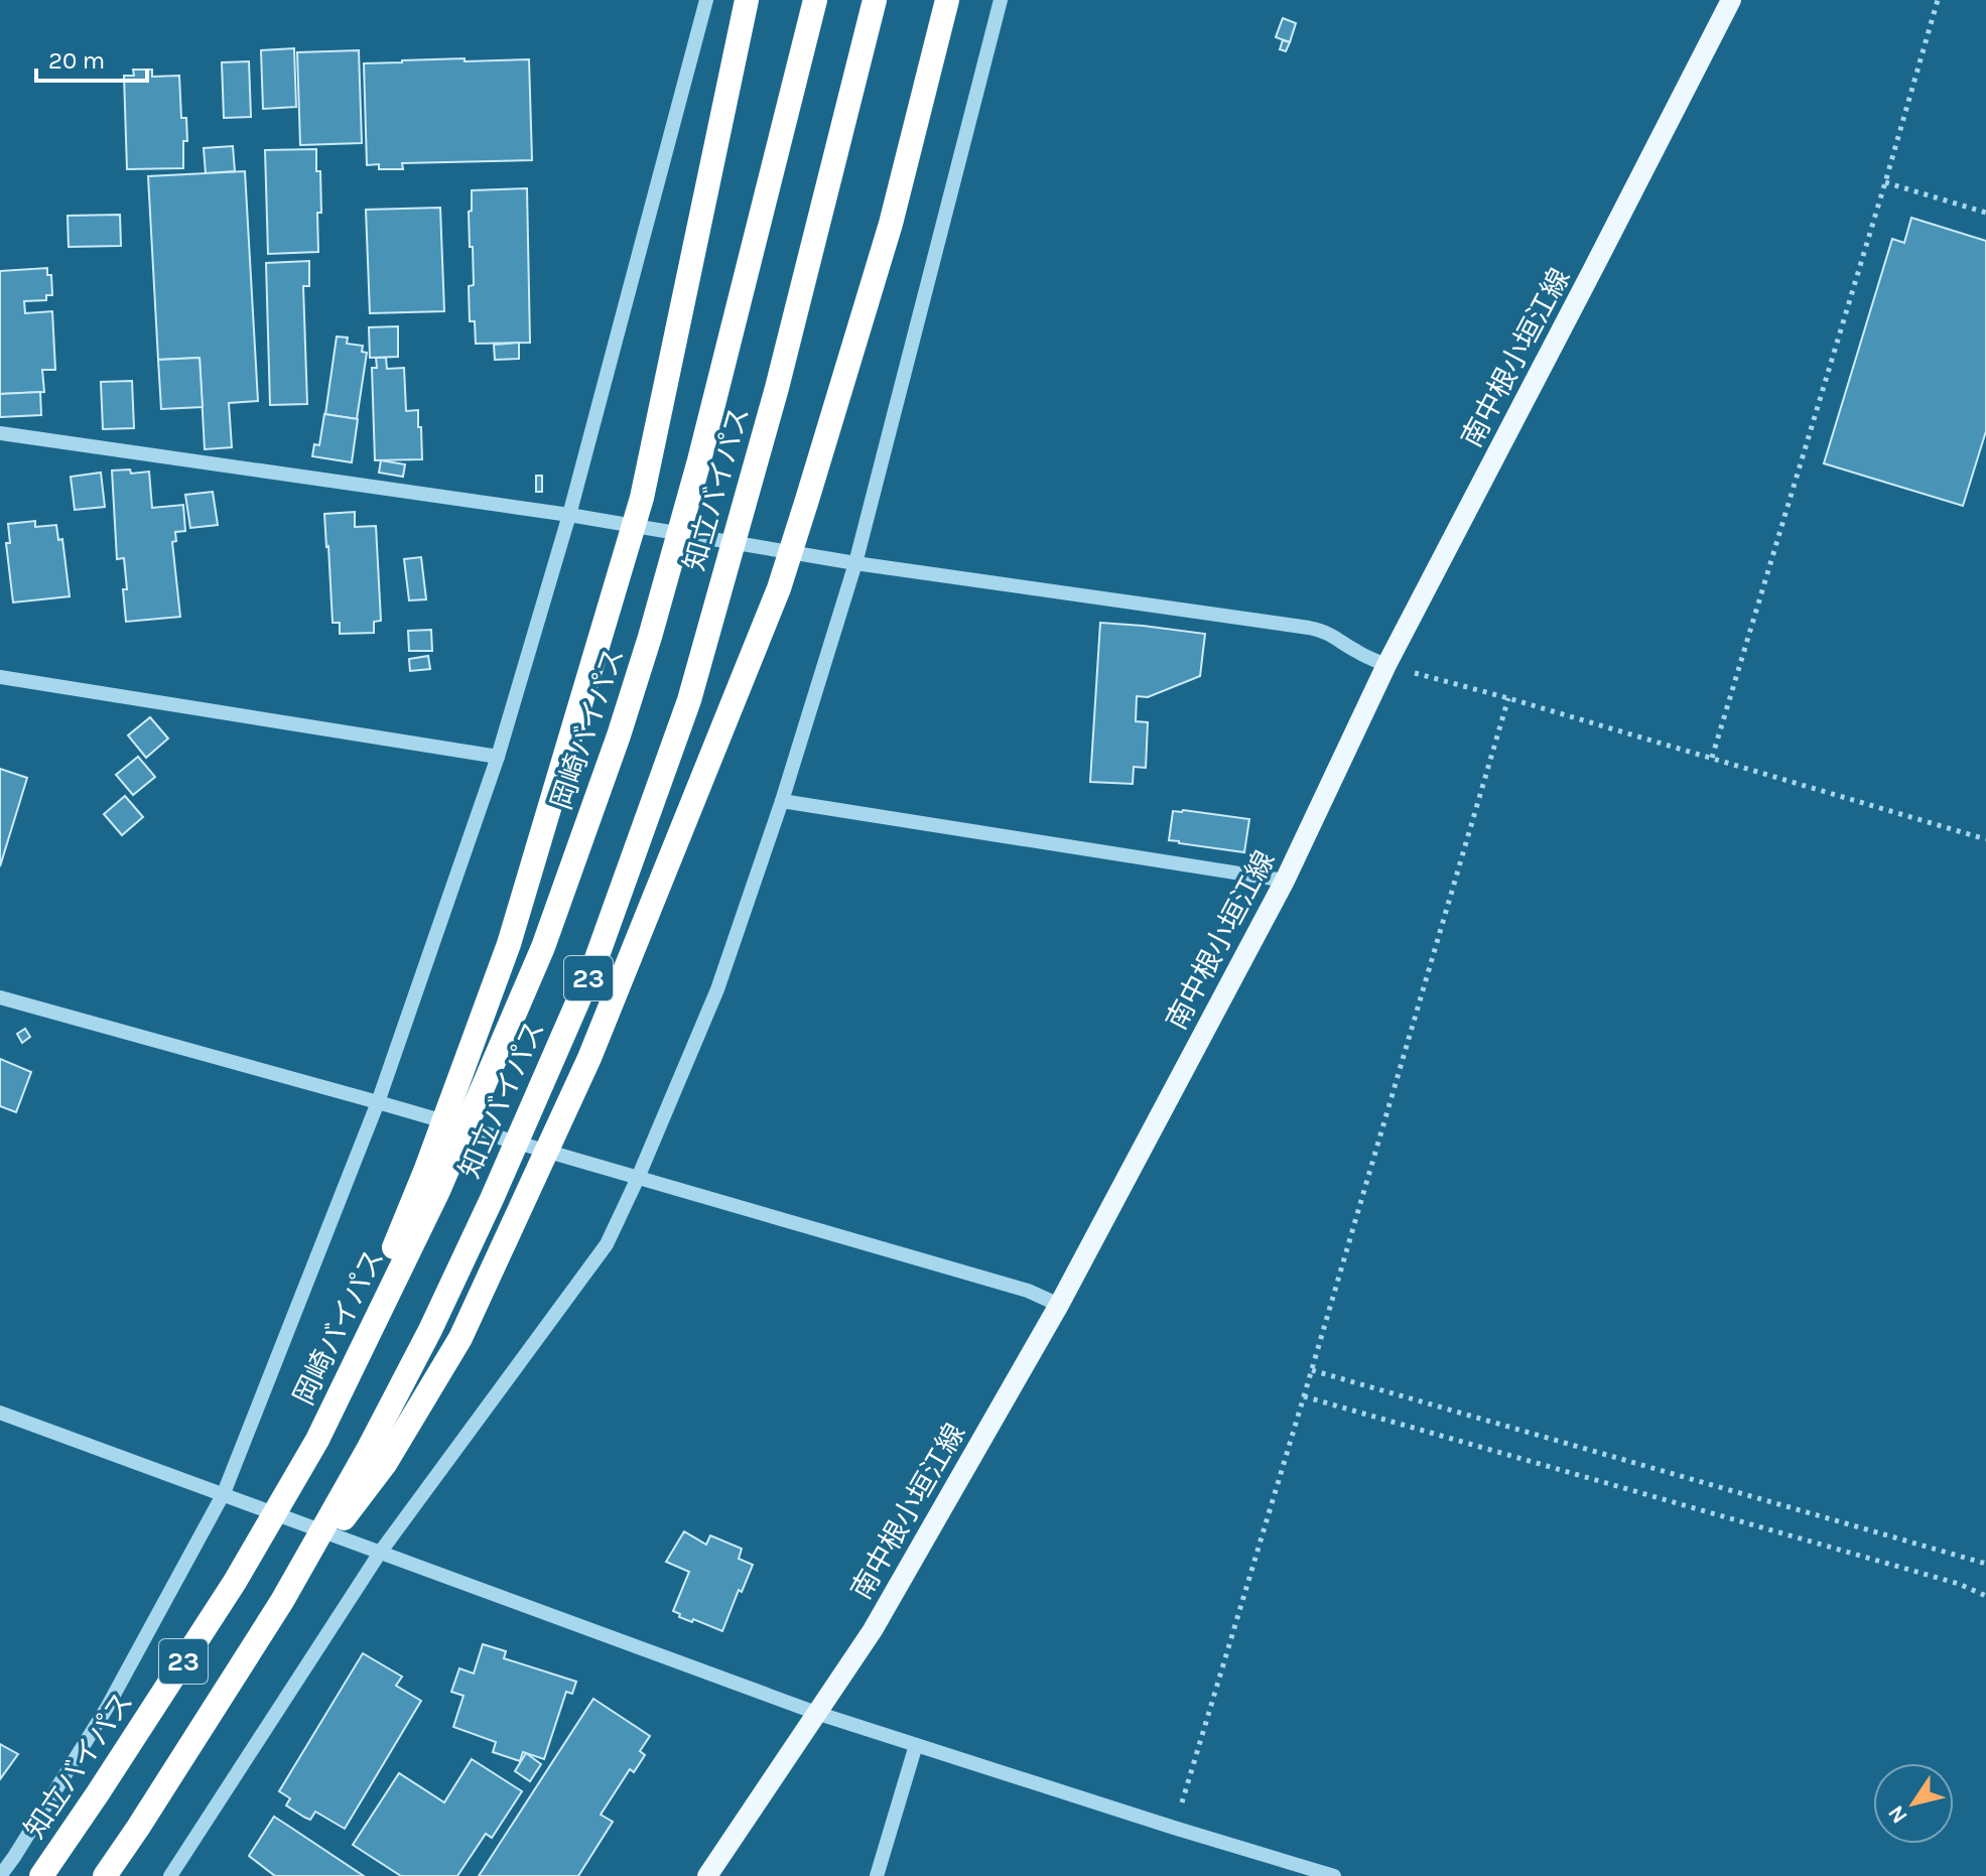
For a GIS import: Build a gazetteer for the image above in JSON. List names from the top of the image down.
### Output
{
  "streets": {
    "highway": ["知立バイパス", "岡崎バイパス", "23"],
    "main road": ["南中根小垣江線"]
  },
  "crossings": [
    ["知立バイパス", "岡崎バイパス"],
    ["知立バイパス", "23"],
    ["岡崎バイパス", "23"]
  ],
  "scale_bar": "20 m",
  "north": "bottom left"
}
